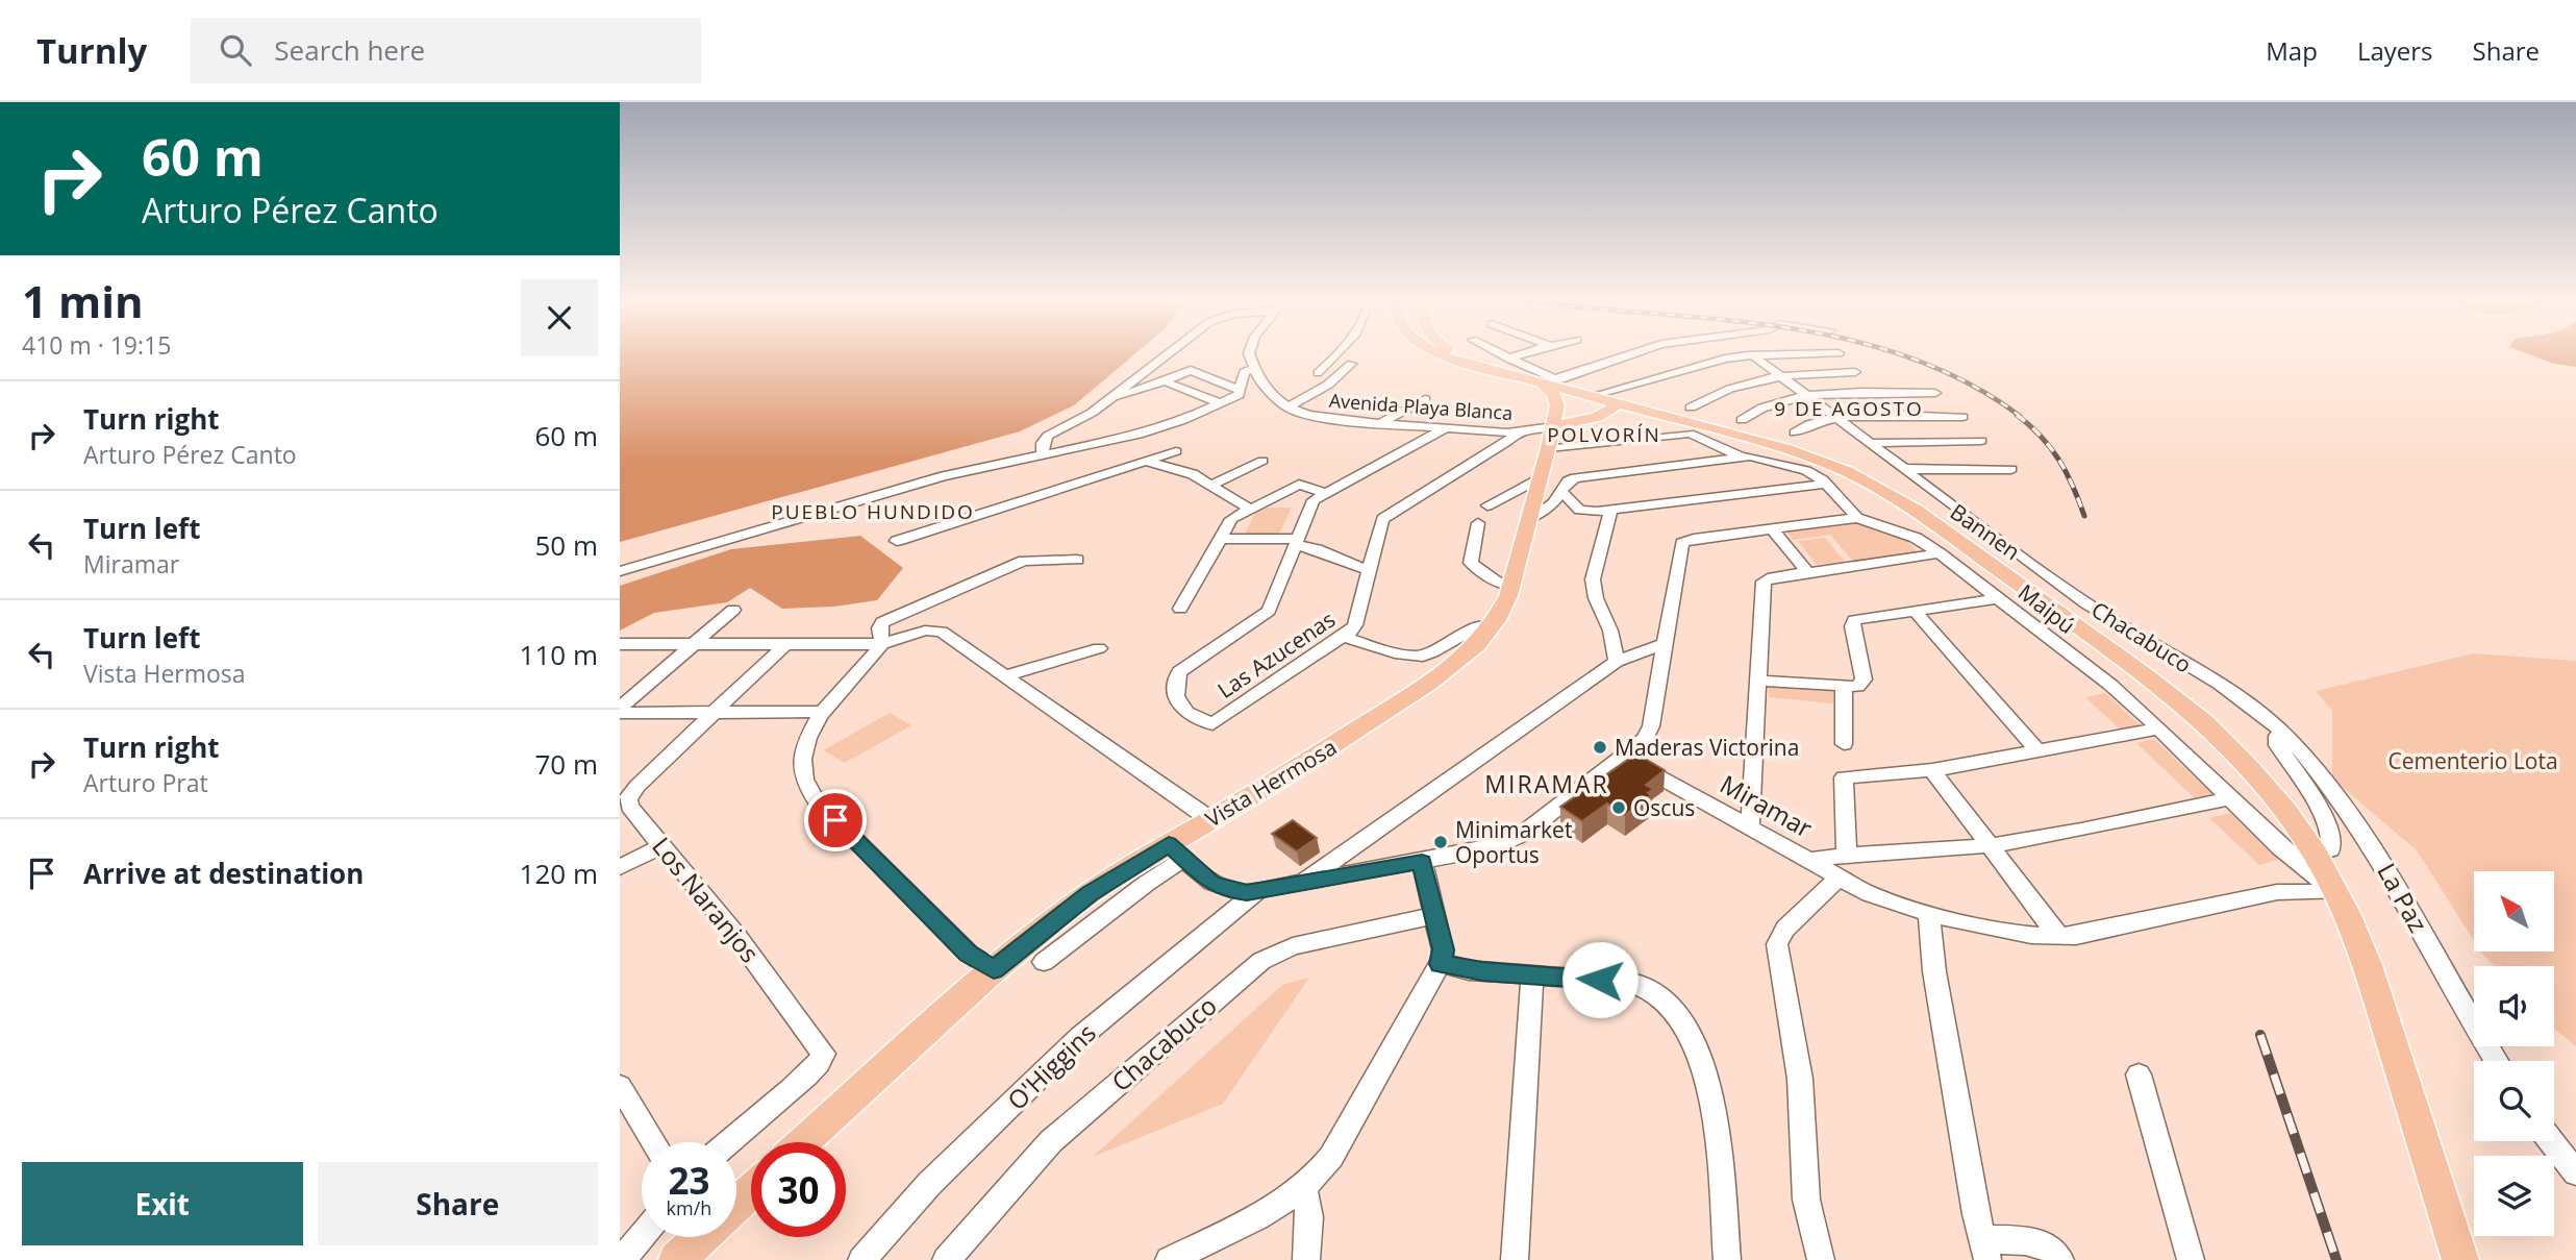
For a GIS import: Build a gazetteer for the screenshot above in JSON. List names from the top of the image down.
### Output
{
  "streets": {
    "main road": ["Bannen", "Vista Hermosa"],
    "street": [
      "Avenida Playa Blanca",
      "Maipú",
      "Chacabuco",
      "Las Azucenas",
      "Miramar",
      "La Paz",
      "Los Naranjos",
      "O'Higgins"
    ]
  },
  "crossings": [
    ["Avenida Playa Blanca", "Las Azucenas"],
    ["Avenida Playa Blanca", "Vista Hermosa"],
    ["Bannen", "Maipú"],
    ["Bannen", "Miramar"],
    ["Maipú", "Vista Hermosa"],
    ["Maipú", "Miramar"],
    ["Chacabuco", "La Paz"]
  ],
  "districts": [
    "9 DE AGOSTO",
    "POLVORÍN",
    "PUEBLO HUNDIDO",
    "MIRAMAR"
  ],
  "parks": ["Cementerio Lota"],
  "places": ["Maderas Victorina", "Oscus", "Minimarket Oportus"],
  "north": "top left",
  "page": {
    "header": "Turnly",
    "search": "Search here",
    "nav": ["Map", "Layers", "Share"],
    "turn": ["60 m", "Arturo Pérez Canto"],
    "heading": ["1 min", "410 m · 19:15"],
    "list": [
      {
        "name": "Turn right",
        "note": "Arturo Pérez Canto",
        "value": "60 m"
      },
      {
        "name": "Turn left",
        "note": "Miramar",
        "value": "50 m"
      },
      {
        "name": "Turn left",
        "note": "Vista Hermosa",
        "value": "110 m"
      },
      {
        "name": "Turn right",
        "note": "Arturo Prat",
        "value": "70 m"
      },
      {
        "name": "Arrive at destination",
        "value": "120 m"
      }
    ],
    "speed": "23 km/h",
    "limit": "30",
    "buttons": ["Exit", "Share"]
  }
}
